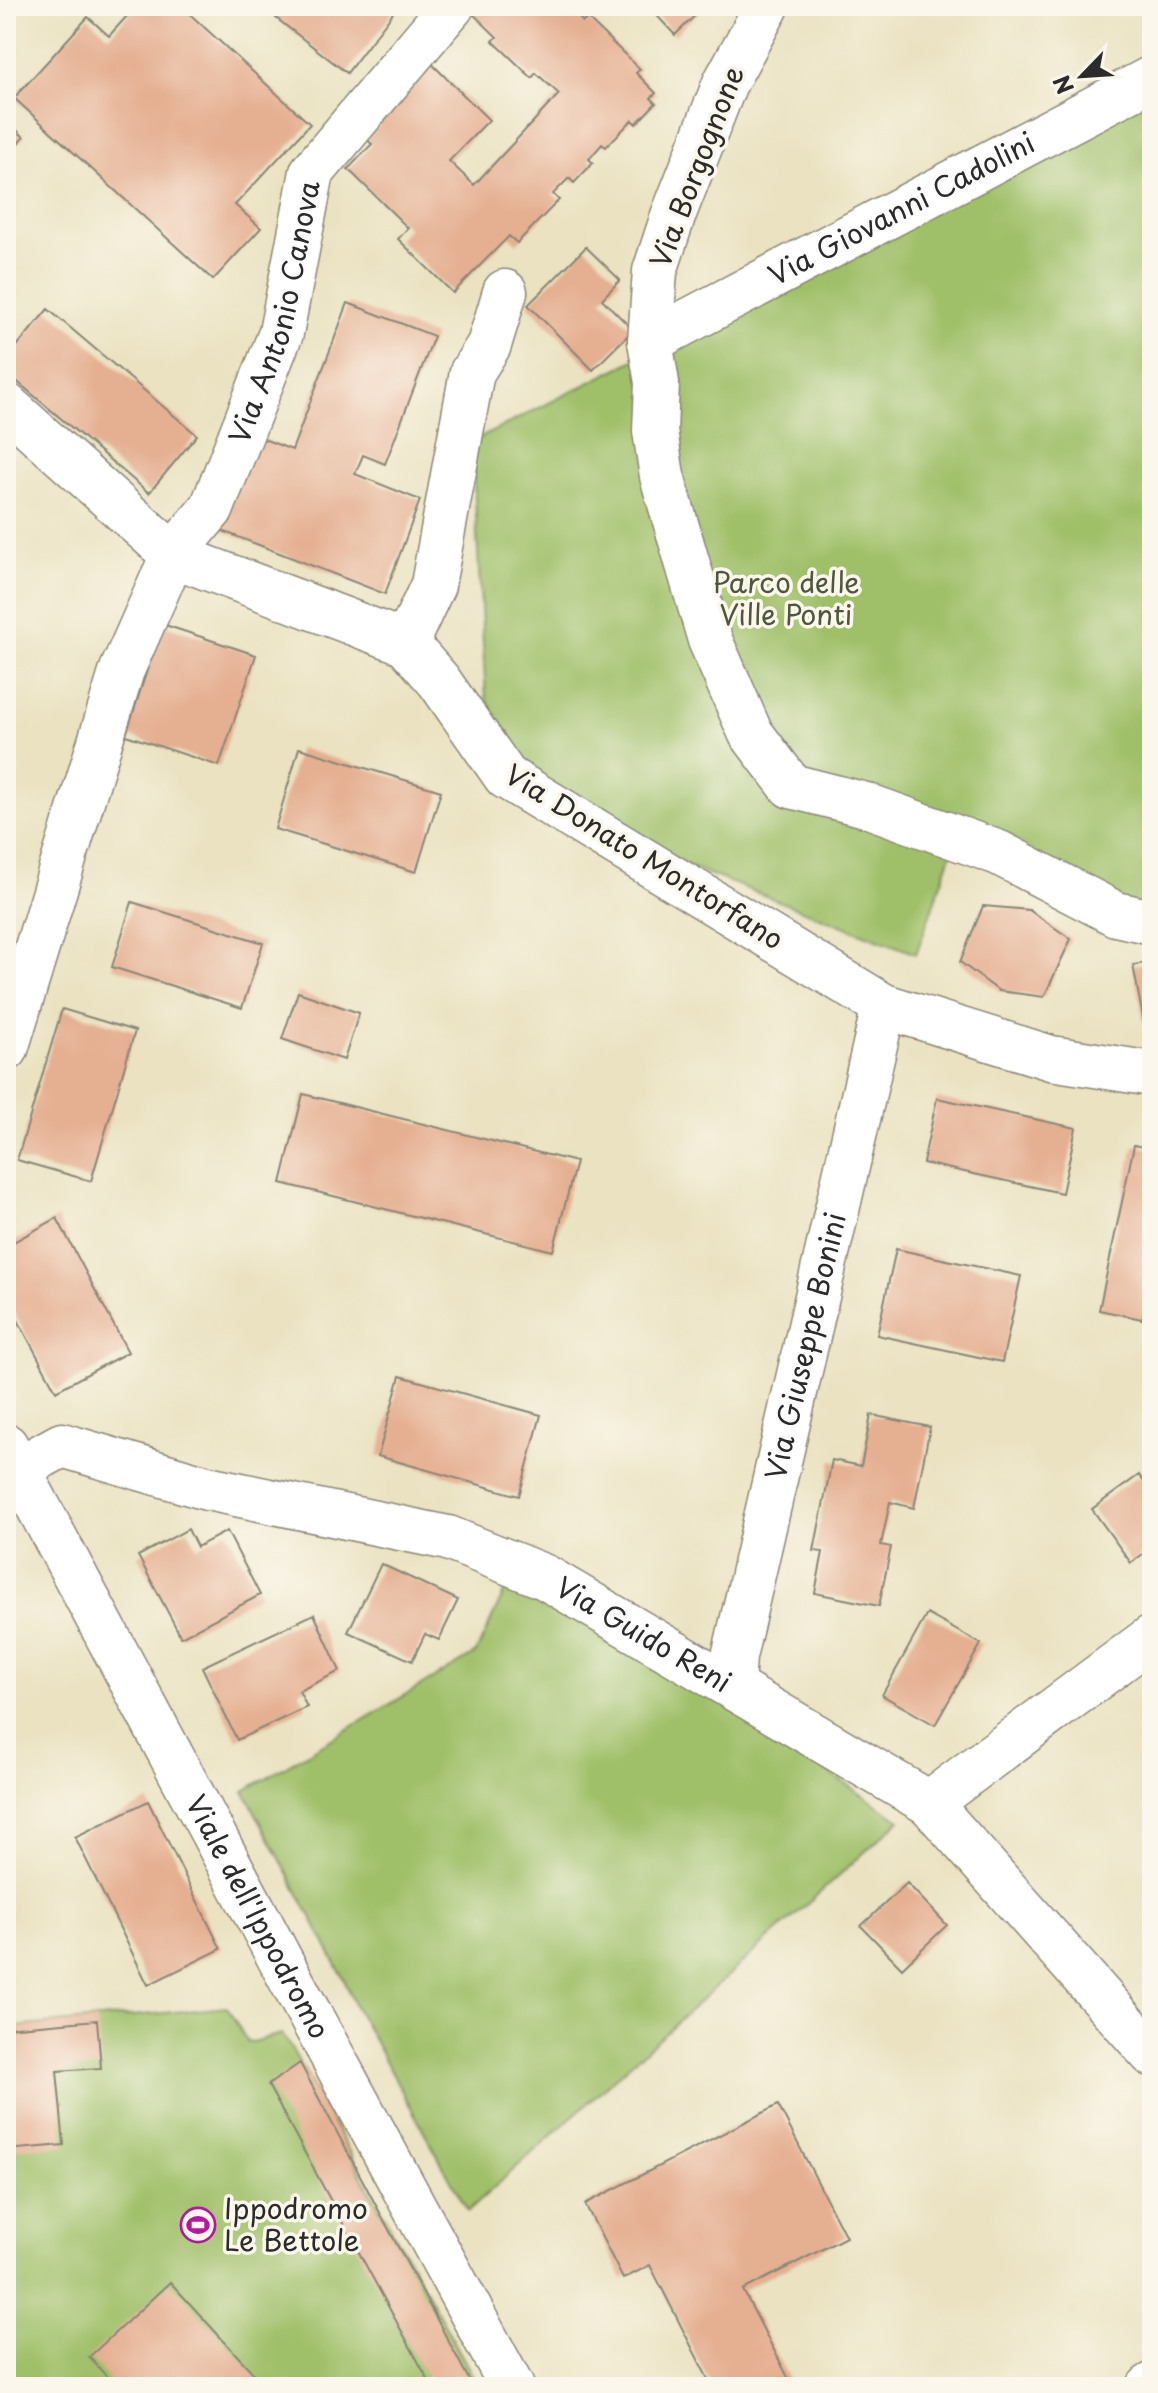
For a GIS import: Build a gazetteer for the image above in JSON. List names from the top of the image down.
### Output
{
  "streets": {
    "street": [
      "Via Borgognone",
      "Via Giovanni Cadolini",
      "Via Antonio Canova",
      "Via Donato Montorfano",
      "Via Giuseppe Bonini",
      "Via Guido Reni",
      "Viale dell'Ippodromo"
    ]
  },
  "crossings": [
    ["Via Borgognone", "Via Giovanni Cadolini"],
    ["Via Antonio Canova", "Via Donato Montorfano"],
    ["Via Donato Montorfano", "Via Giuseppe Bonini"],
    ["Via Giuseppe Bonini", "Via Guido Reni"],
    ["Via Guido Reni", "Viale dell'Ippodromo"]
  ],
  "parks": ["Parco delle Ville Ponti"],
  "places": {
    "sports": ["Ippodromo Le Bettole"]
  },
  "north": "bottom left"
}
